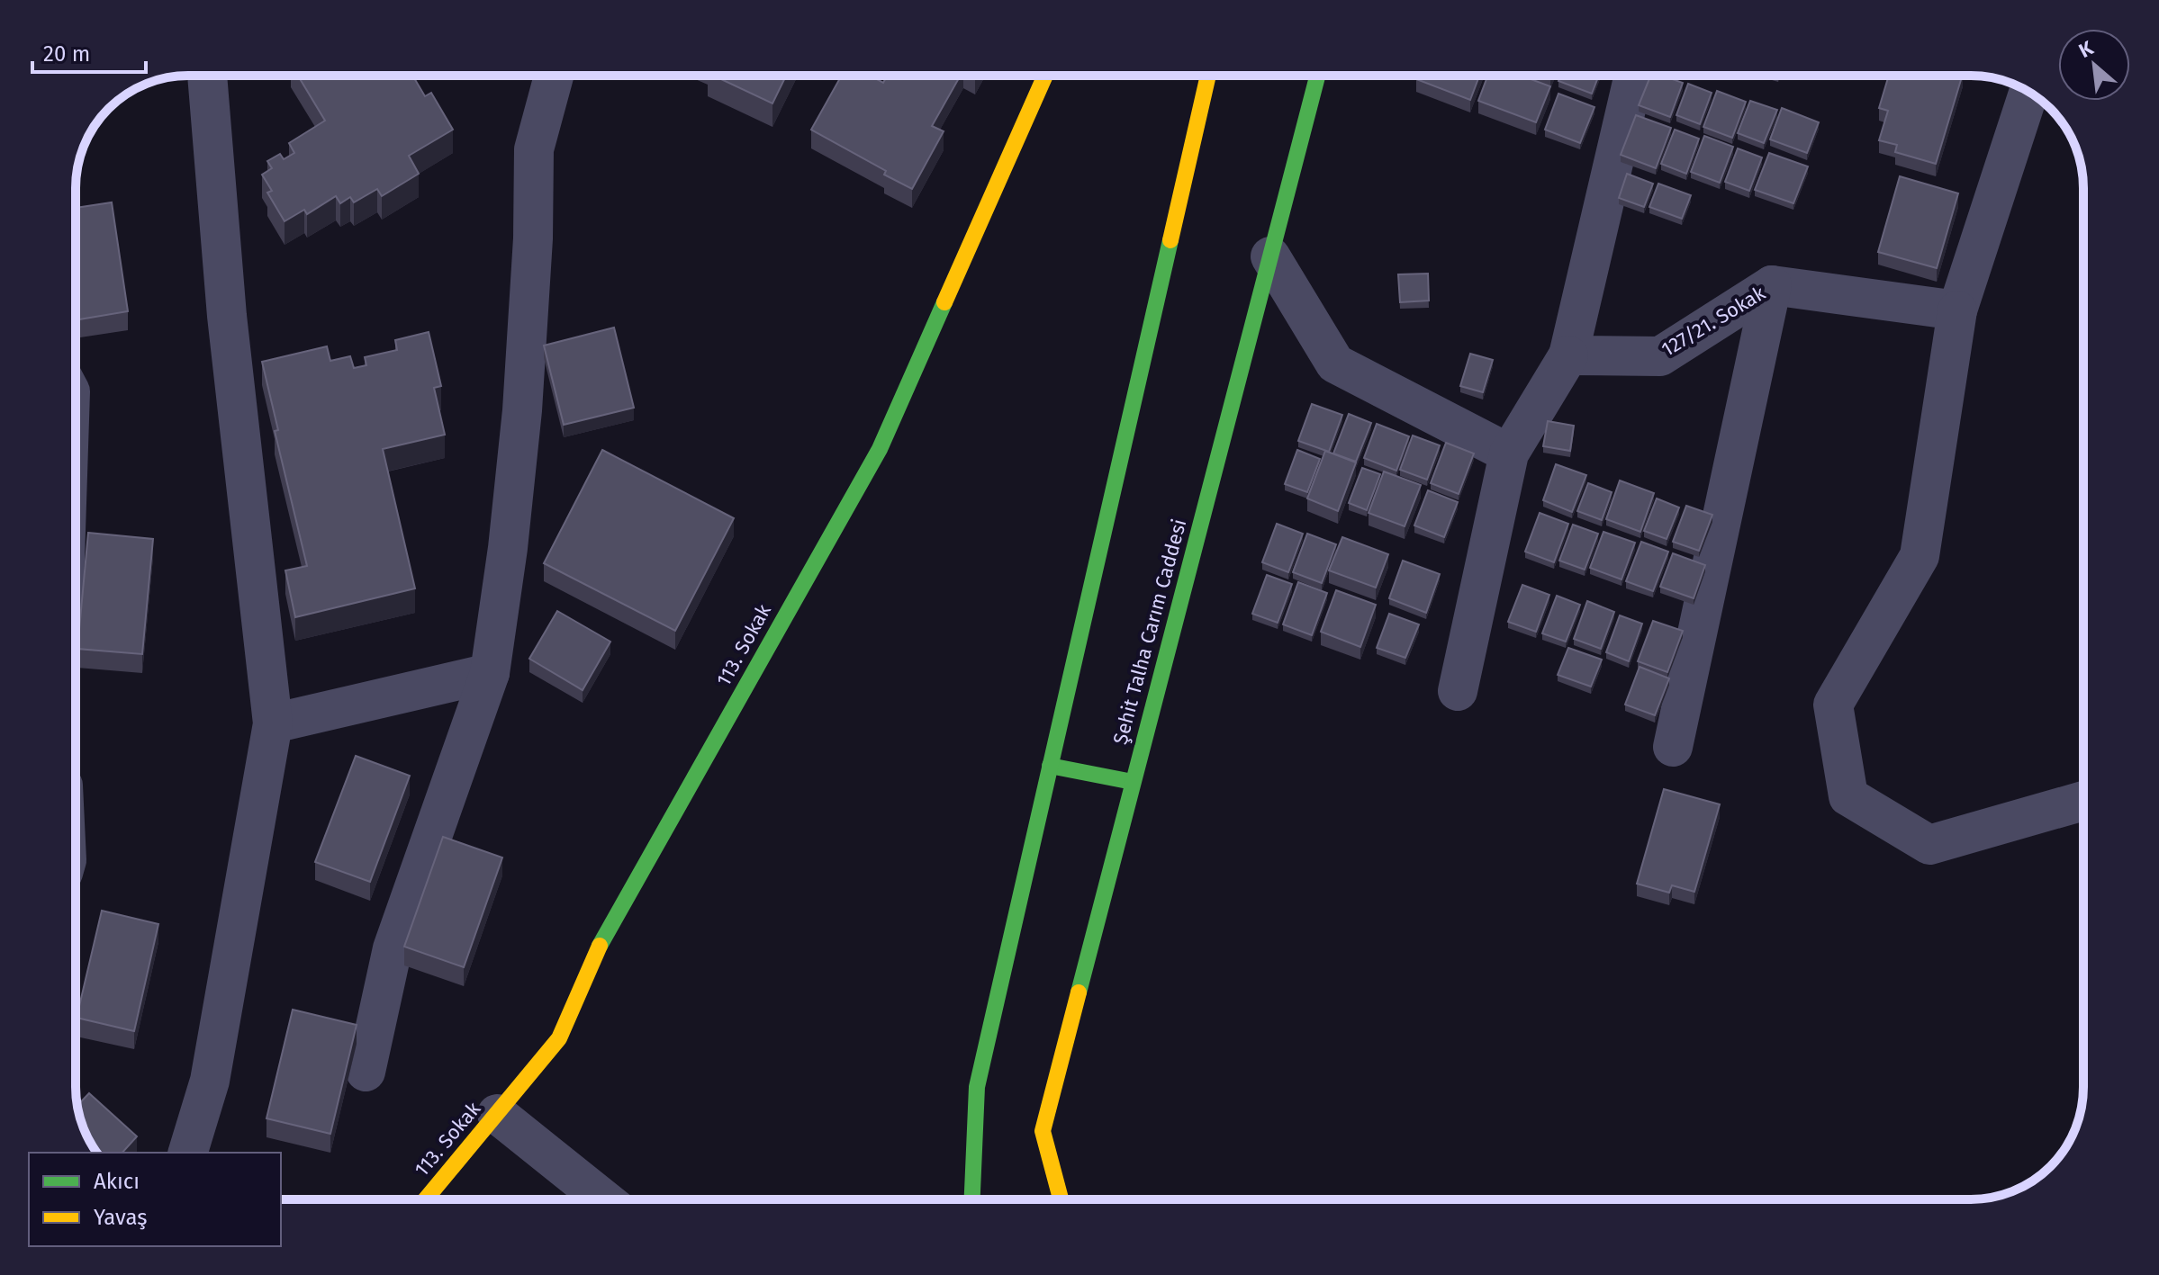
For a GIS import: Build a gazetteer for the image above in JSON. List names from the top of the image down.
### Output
{
  "streets": {
    "street": ["127/21. Sokak", "Şehit Talha Carım Caddesi", "113. Sokak"]
  },
  "legend": ["Akıcı", "Yavaş"],
  "scale_bar": "20 m",
  "north": "top left"
}
